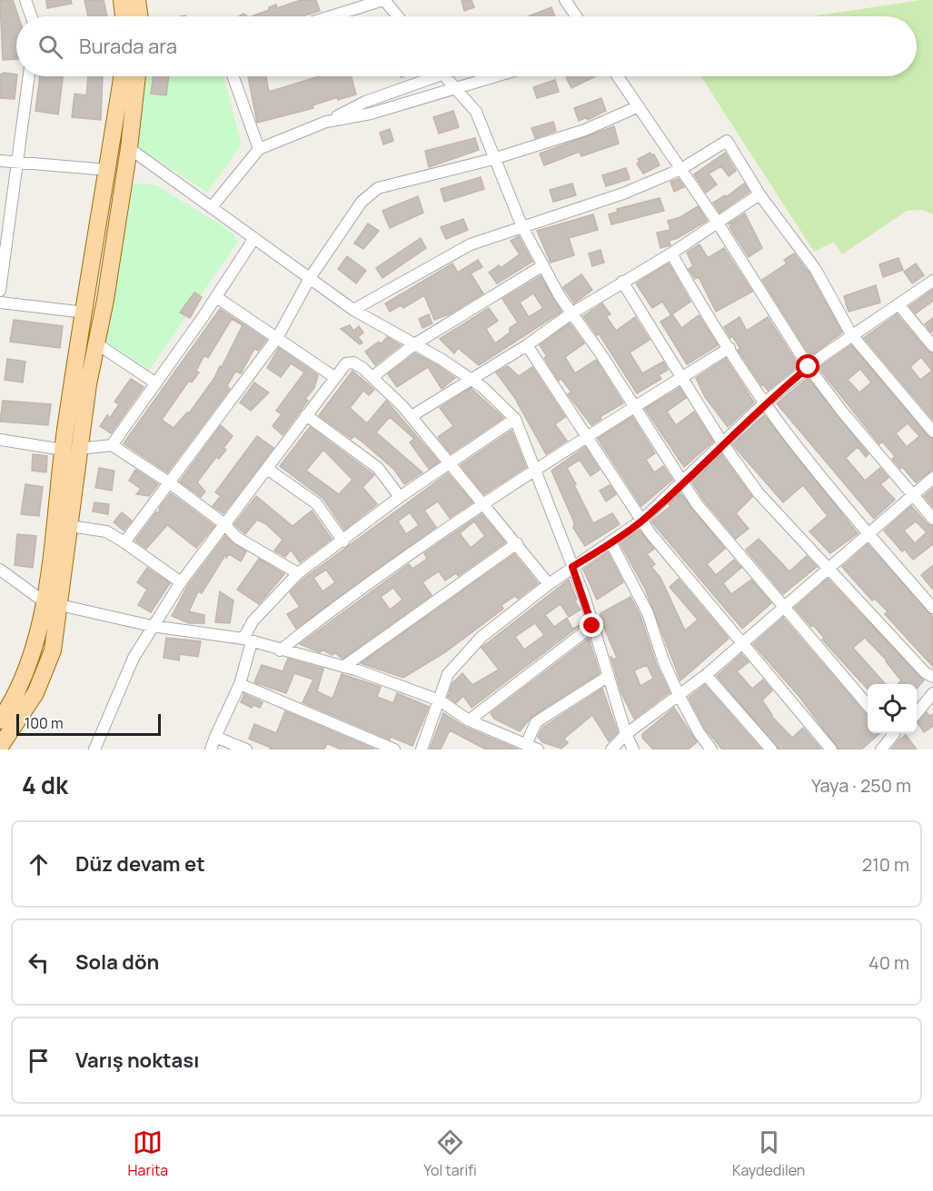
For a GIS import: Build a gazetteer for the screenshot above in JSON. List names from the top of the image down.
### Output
{
  "scale_bar": "100 m",
  "page": {
    "search": "Burada ara",
    "scale": "100 m",
    "heading": ["4 dk", "Yaya · 250 m"],
    "list": [
      ["Düz devam et", "210 m"],
      ["Sola dön", "40 m"],
      "Varış noktası"
    ],
    "nav": ["Harita", "Yol tarifi", "Kaydedilen"]
  }
}
